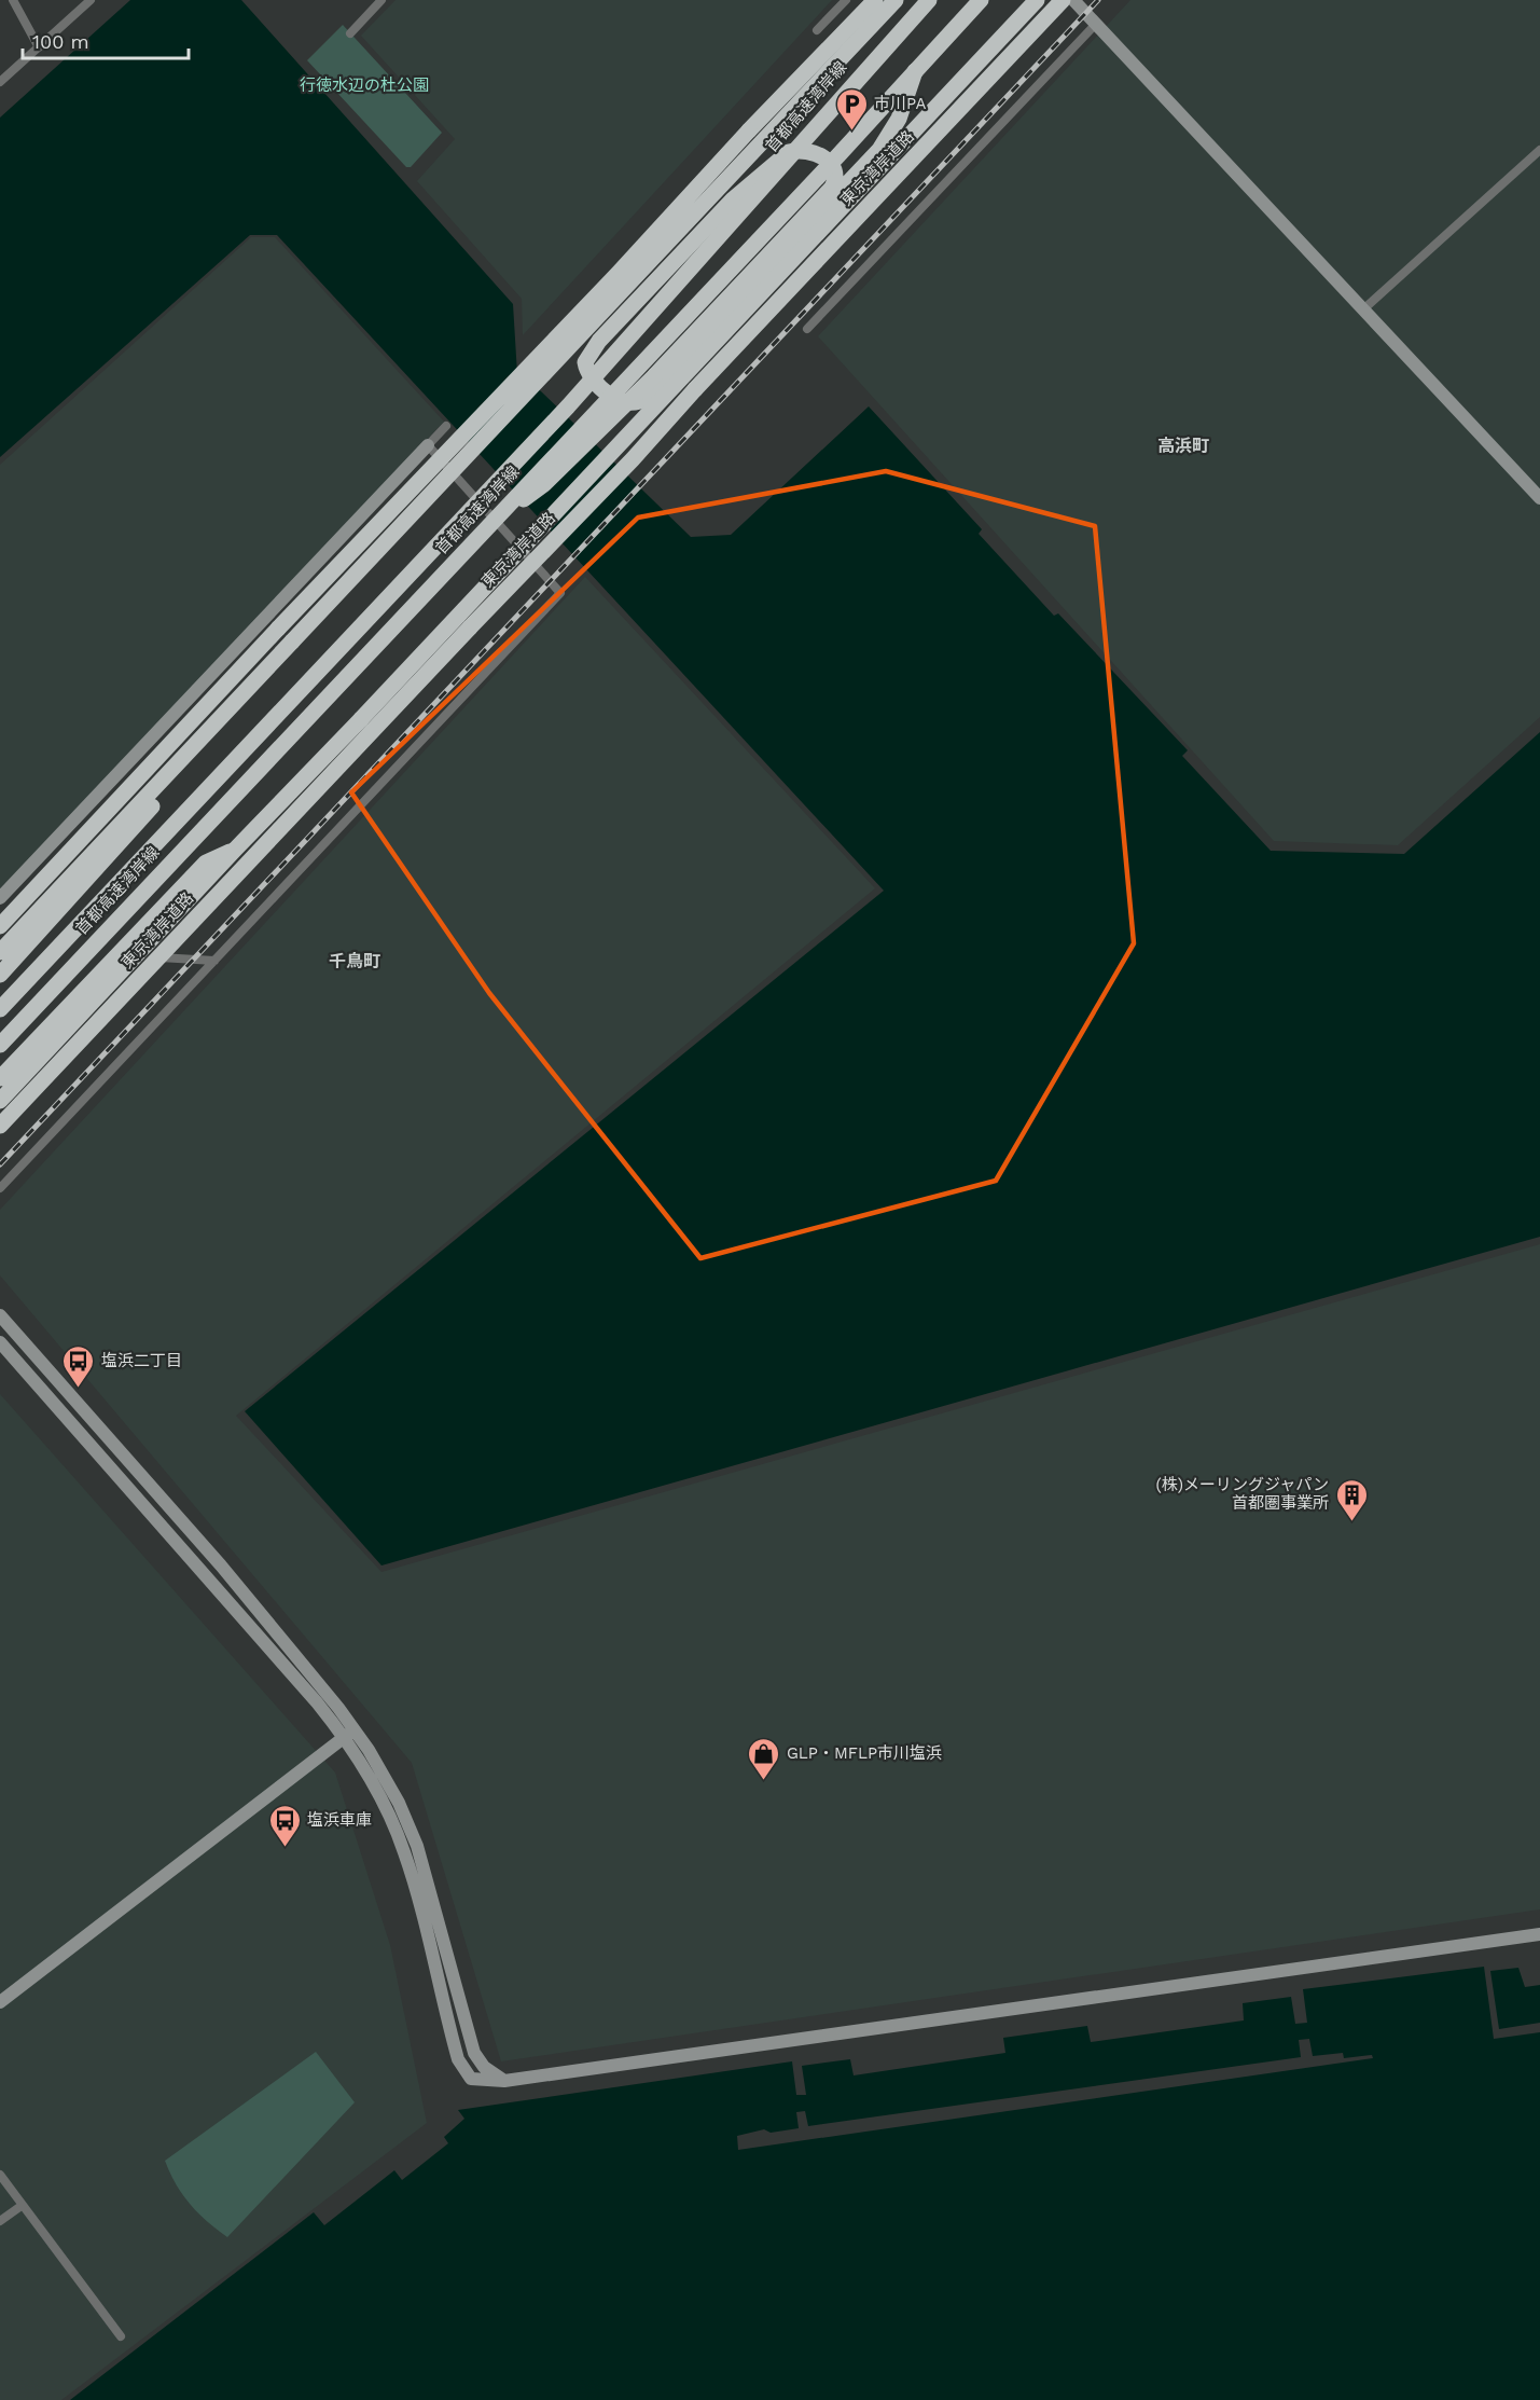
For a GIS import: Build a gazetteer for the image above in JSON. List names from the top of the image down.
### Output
{
  "streets": {
    "highway": ["首都高速湾岸線", "東京湾岸道路"]
  },
  "districts": ["高浜町", "千鳥町"],
  "parks": ["行徳水辺の杜公園"],
  "places": {
    "parking": ["市川PA"],
    "bus stop": ["塩浜二丁目", "塩浜車庫"],
    "building": ["(株)メーリングジャパン 首都圏事業所"],
    "shop": ["GLP・MFLP市川塩浜"]
  },
  "scale_bar": "100 m"
}
